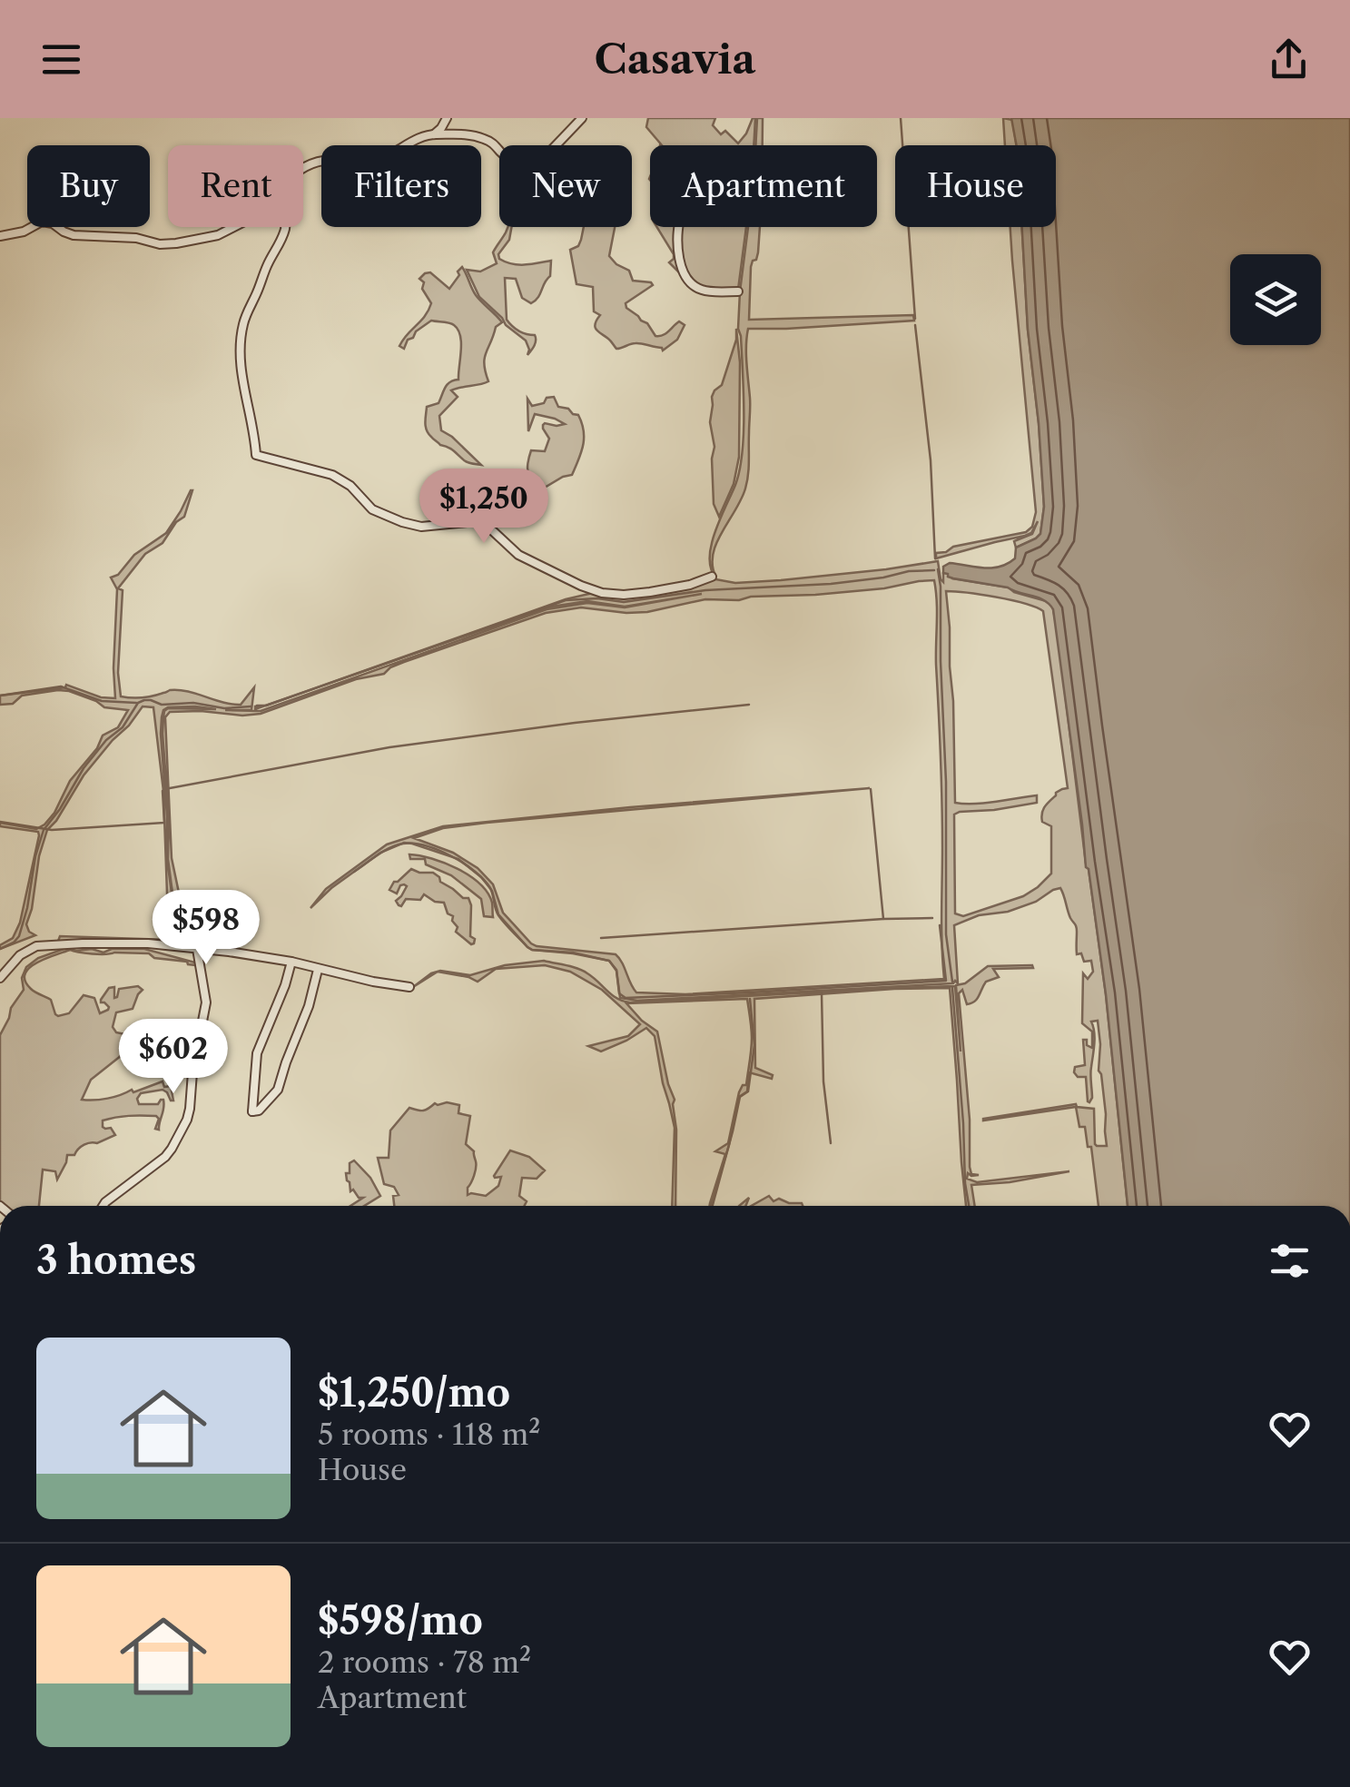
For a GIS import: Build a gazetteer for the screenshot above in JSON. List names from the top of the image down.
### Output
{
  "page": {
    "header": "Casavia",
    "chip": [
      "Buy",
      "Rent",
      "Filters",
      "New",
      "Apartment",
      "House"
    ],
    "price": ["$1,250", "$598", "$602"],
    "heading": "3 homes",
    "list": [
      {
        "name": "$1,250/mo",
        "note": "5 rooms · 118 m² · House"
      },
      {
        "name": "$598/mo",
        "note": "2 rooms · 78 m² · Apartment"
      }
    ]
  }
}
